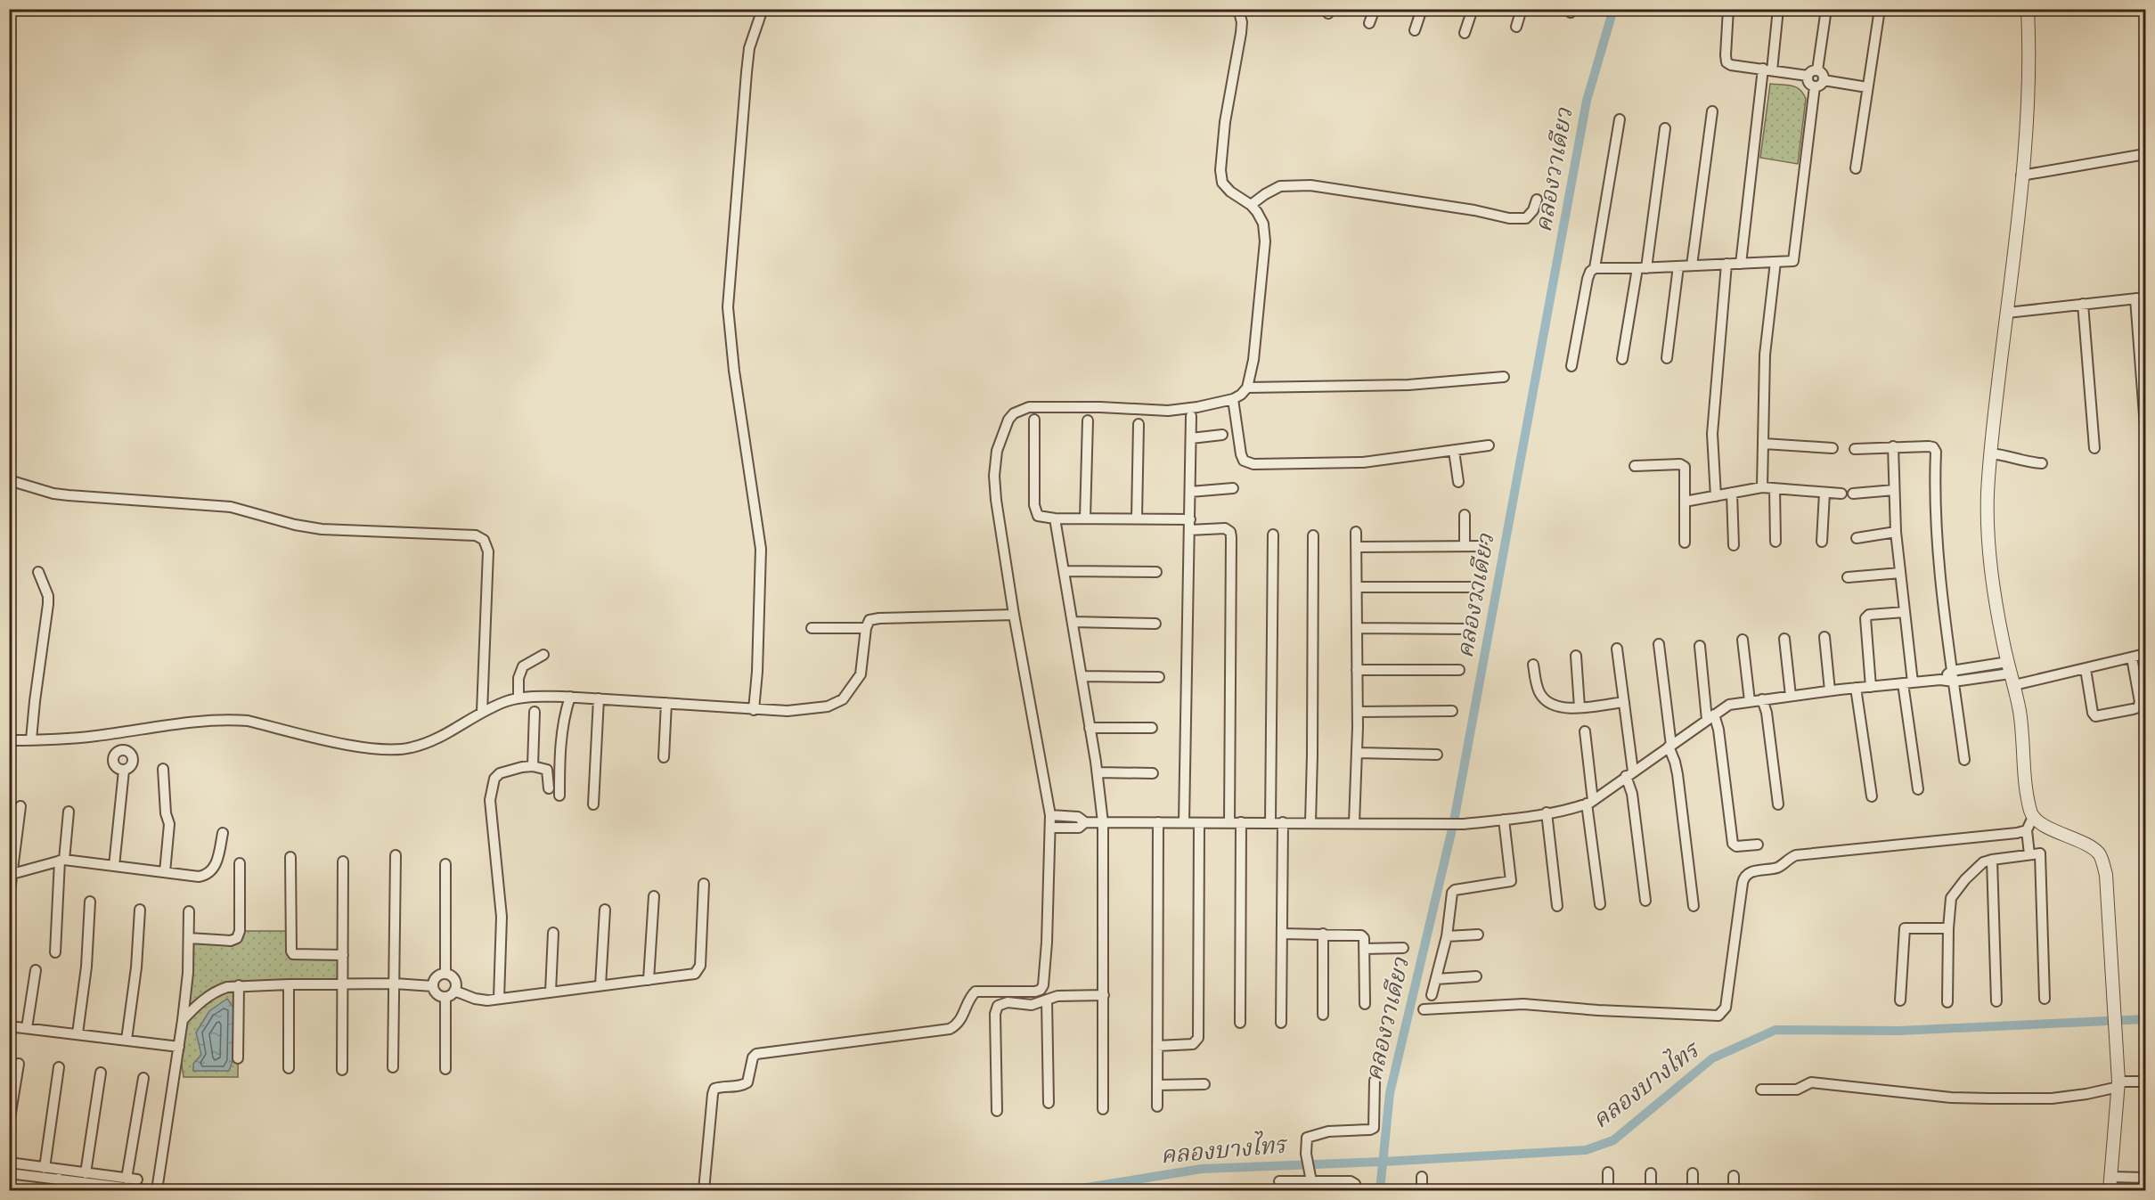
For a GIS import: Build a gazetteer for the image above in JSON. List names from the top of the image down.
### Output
{
  "water": ["คลองวาเดียว", "คลองบางไทร"]
}
